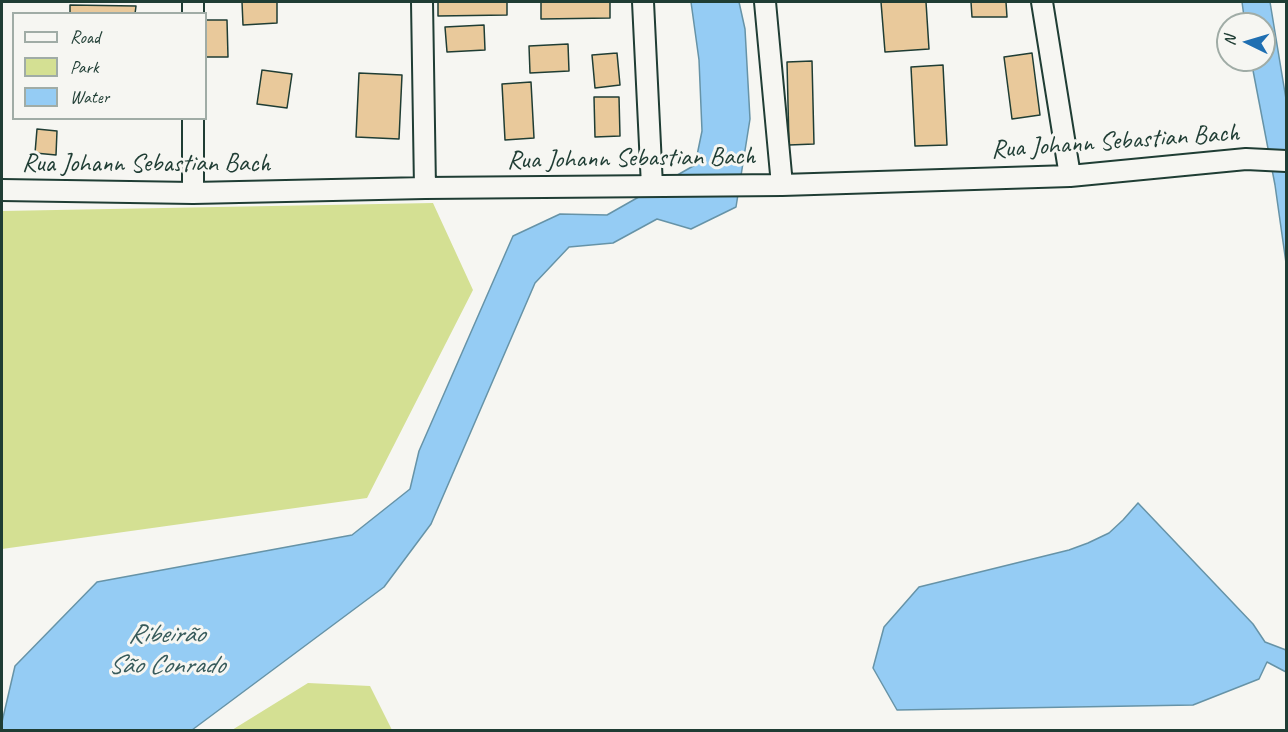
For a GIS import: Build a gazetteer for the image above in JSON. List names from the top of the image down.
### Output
{
  "streets": {
    "street": ["Rua Johann Sebastian Bach"]
  },
  "water": ["Ribeirão São Conrado"],
  "legend": ["Road", "Park", "Water"],
  "north": "left"
}
